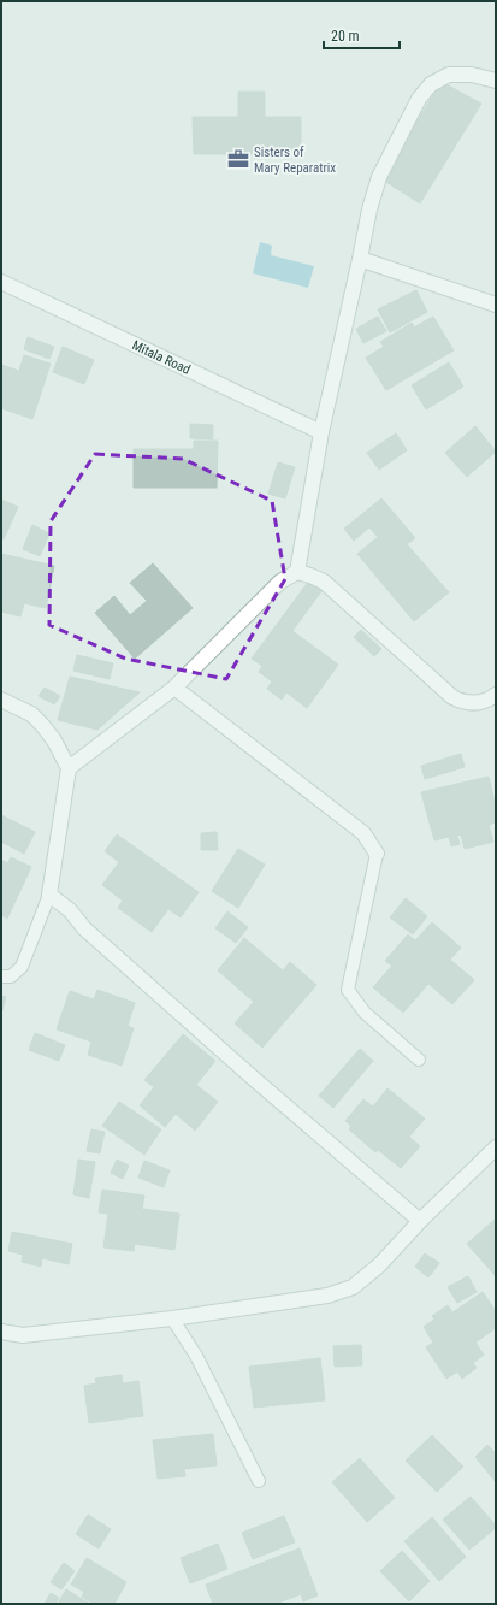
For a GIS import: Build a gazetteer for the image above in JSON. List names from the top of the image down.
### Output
{
  "streets": {
    "street": ["Mitala Road"]
  },
  "places": {
    "office": ["Sisters of Mary Reparatrix"]
  },
  "scale_bar": "20 m"
}
